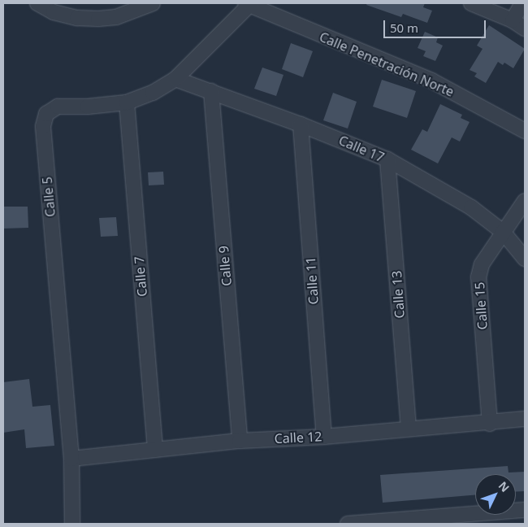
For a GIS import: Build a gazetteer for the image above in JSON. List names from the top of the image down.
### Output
{
  "streets": {
    "street": [
      "Calle Penetración Norte",
      "Calle 17",
      "Calle 5",
      "Calle 9",
      "Calle 7",
      "Calle 11",
      "Calle 13",
      "Calle 15",
      "Calle 12"
    ]
  },
  "crossings": [
    ["Calle Penetración Norte", "Calle 5"],
    ["Calle 17", "Calle 5"],
    ["Calle 17", "Calle 9"],
    ["Calle 17", "Calle 11"],
    ["Calle 17", "Calle 13"],
    ["Calle 17", "Calle 15"],
    ["Calle 5", "Calle 7"],
    ["Calle 5", "Calle 12"],
    ["Calle 9", "Calle 12"],
    ["Calle 7", "Calle 12"],
    ["Calle 11", "Calle 12"],
    ["Calle 13", "Calle 12"],
    ["Calle 15", "Calle 12"]
  ],
  "scale_bar": "50 m",
  "north": "top right"
}
